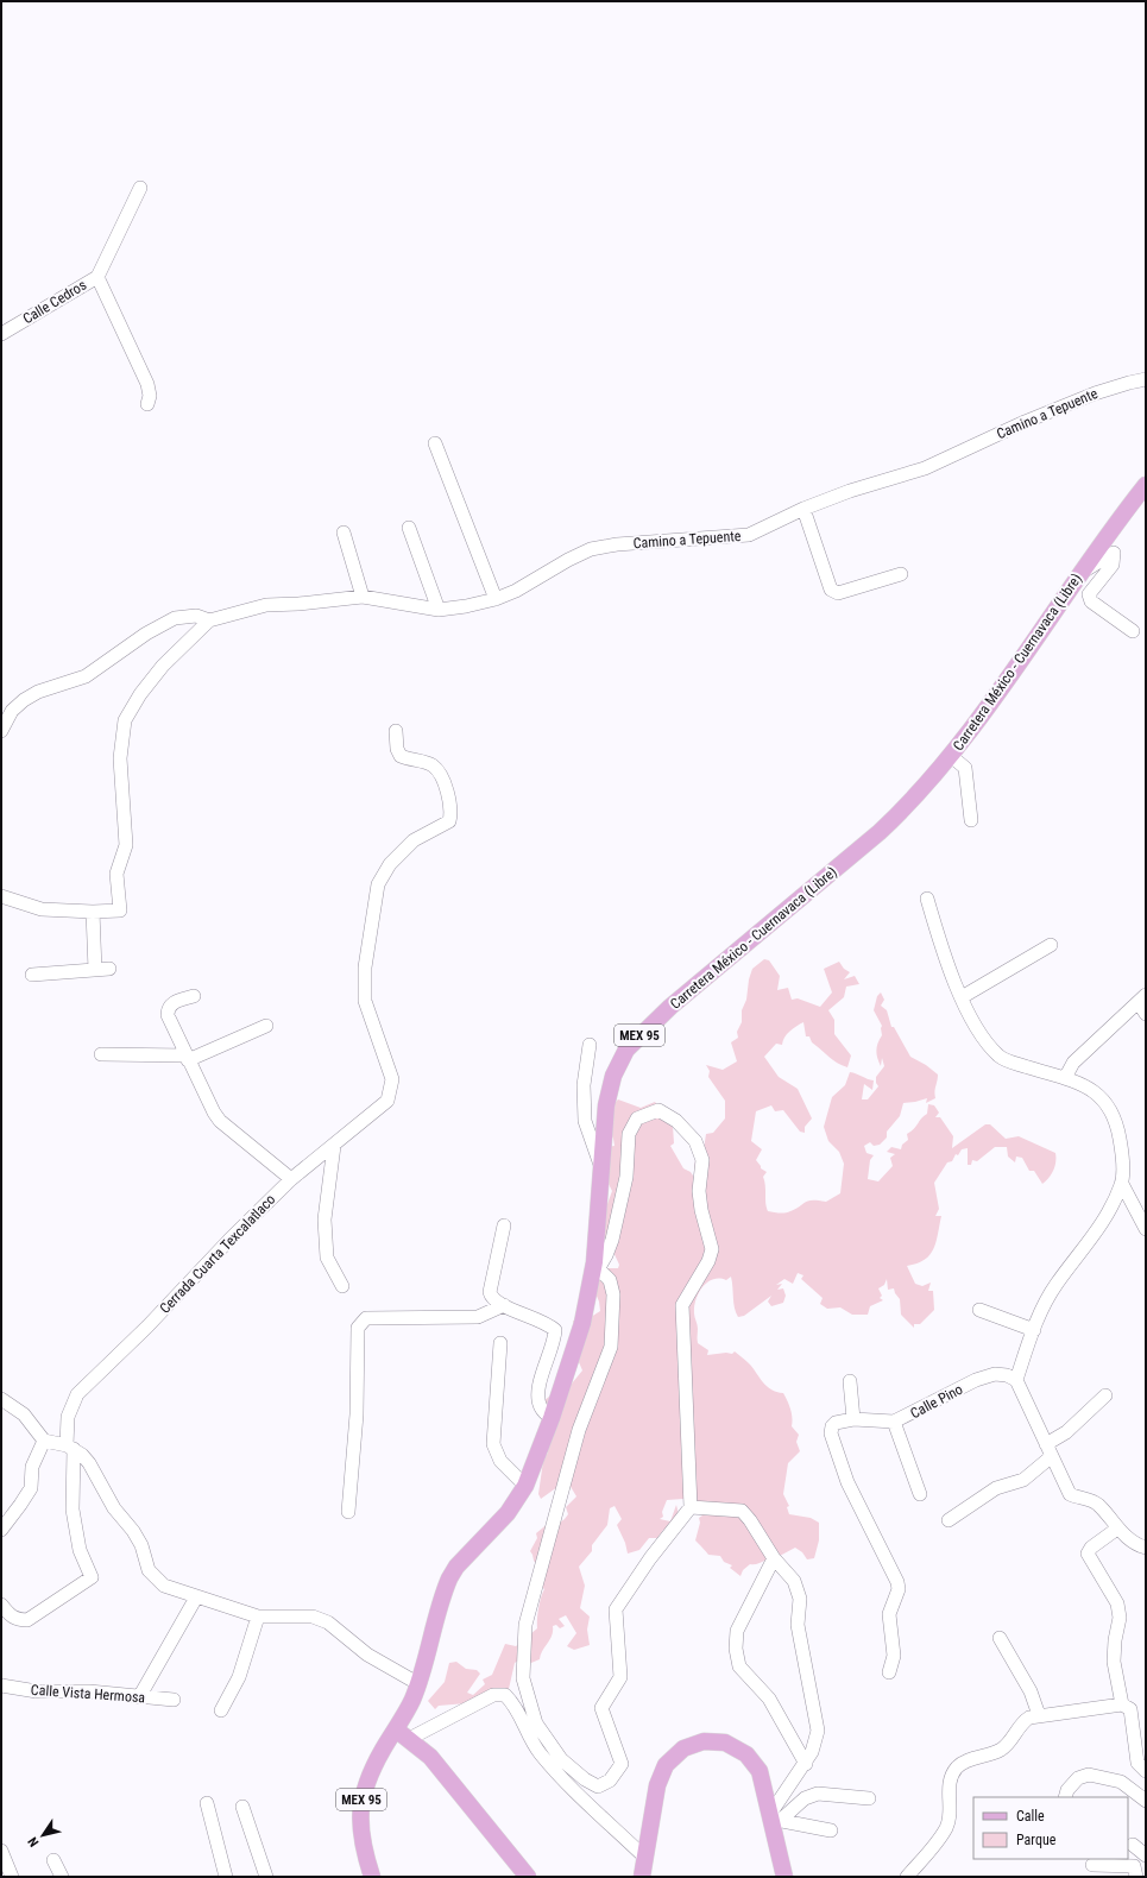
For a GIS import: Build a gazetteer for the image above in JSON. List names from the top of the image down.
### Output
{
  "streets": {
    "main road": ["Carretera México - Cuernavaca (Libre)", "MEX 95"],
    "street": [
      "Calle Cedros",
      "Camino a Tepuente",
      "Cerrada Cuarta Texcalatlaco",
      "Calle Pino",
      "Calle Vista Hermosa"
    ]
  },
  "legend": ["Calle", "Parque"],
  "north": "bottom left"
}
